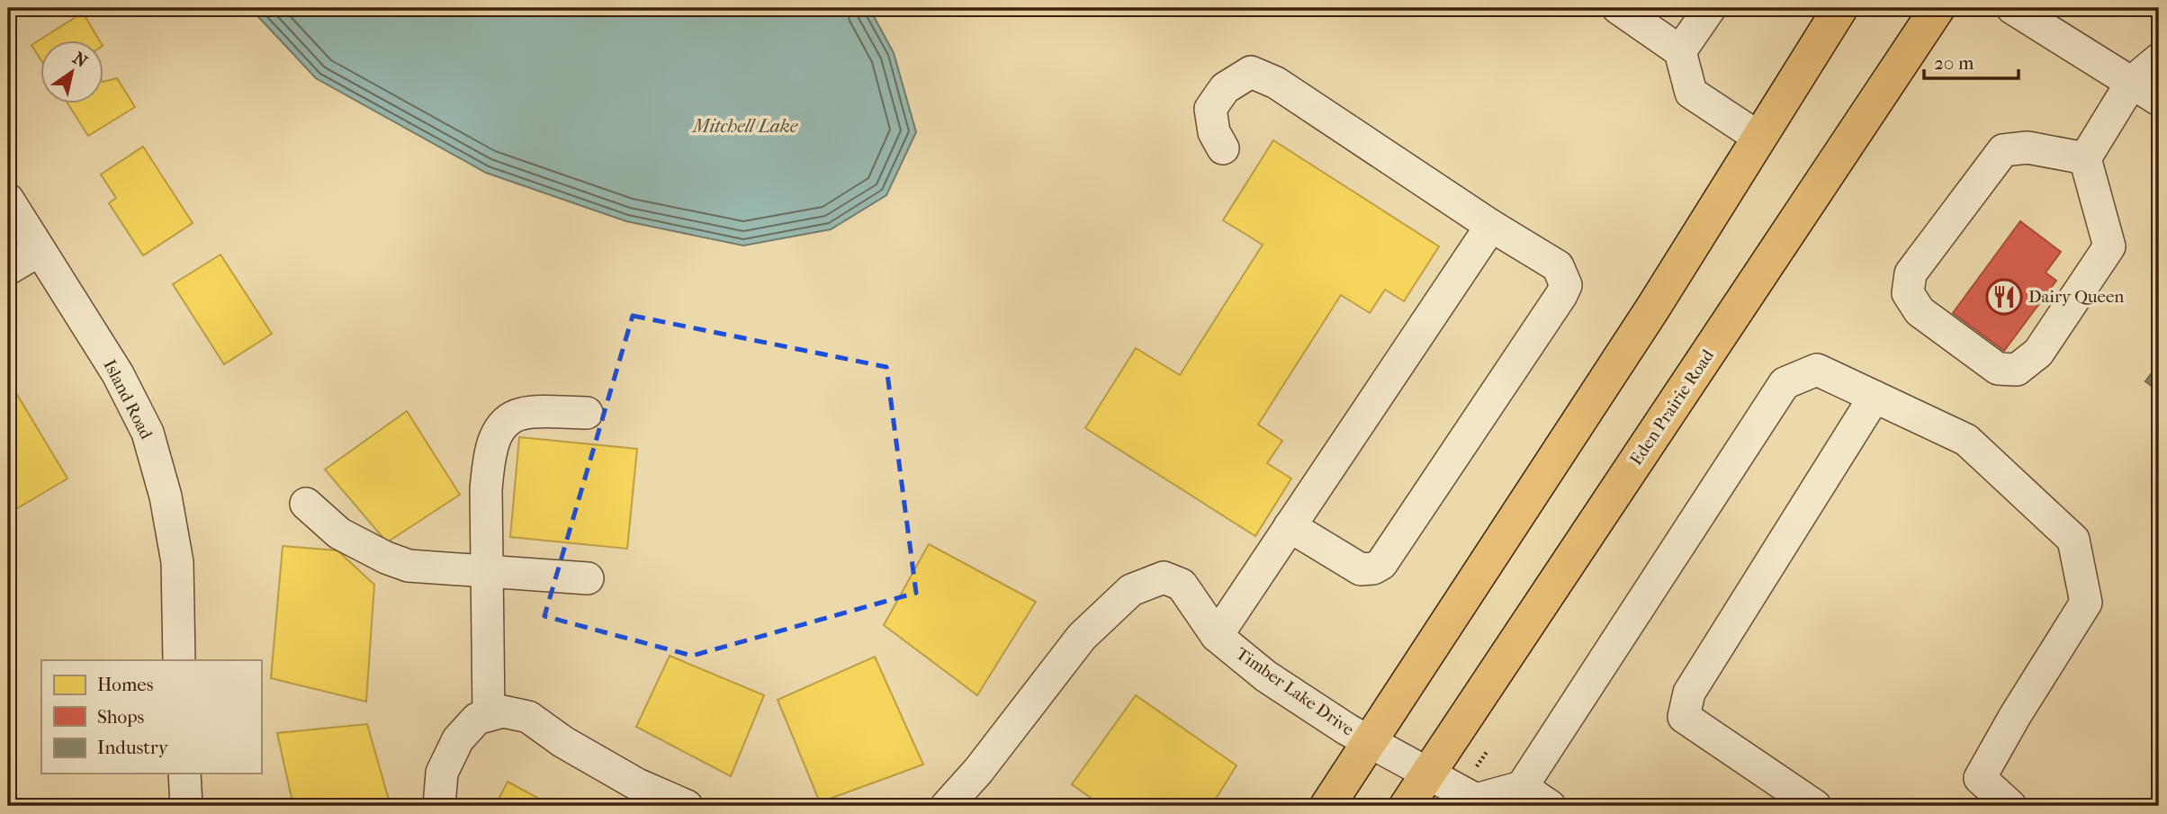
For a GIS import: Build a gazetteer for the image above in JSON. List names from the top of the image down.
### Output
{
  "streets": {
    "main road": ["Eden Prairie Road"],
    "street": ["Island Road", "Timber Lake Drive"]
  },
  "crossings": [
    ["Eden Prairie Road", "Timber Lake Drive"]
  ],
  "water": ["Mitchell Lake"],
  "places": {
    "restaurant": ["Dairy Queen"]
  },
  "legend": ["Homes", "Shops", "Industry"],
  "scale_bar": "20 m",
  "north": "top right"
}
